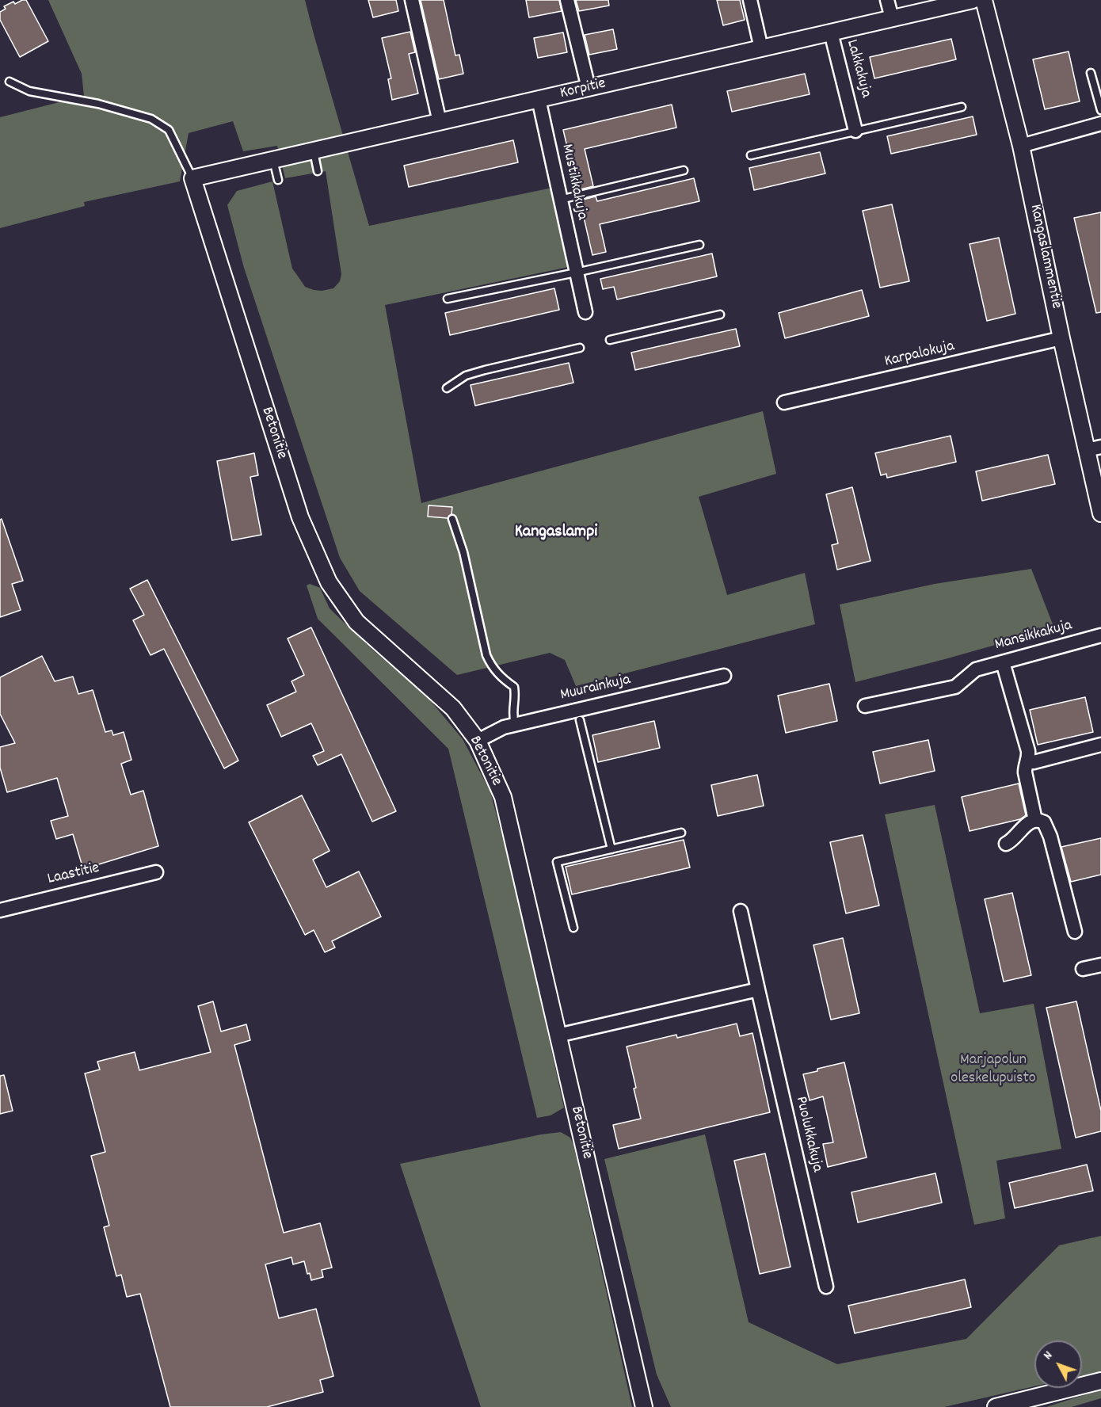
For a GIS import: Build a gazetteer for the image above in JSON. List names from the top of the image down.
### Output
{
  "streets": {
    "street": [
      "Lakkakuja",
      "Korpitie",
      "Mustikkakuja",
      "Kangaslammentie",
      "Karpalokuja",
      "Betonitie",
      "Mansikkakuja",
      "Muurainkuja",
      "Laastitie",
      "Puolukkakuja"
    ]
  },
  "crossings": [
    ["Lakkakuja", "Korpitie"],
    ["Korpitie", "Mustikkakuja"],
    ["Korpitie", "Betonitie"],
    ["Kangaslammentie", "Karpalokuja"],
    ["Betonitie", "Muurainkuja"]
  ],
  "districts": ["Kangaslampi"],
  "parks": ["Marjapolun oleskelupuisto"],
  "north": "top left"
}
